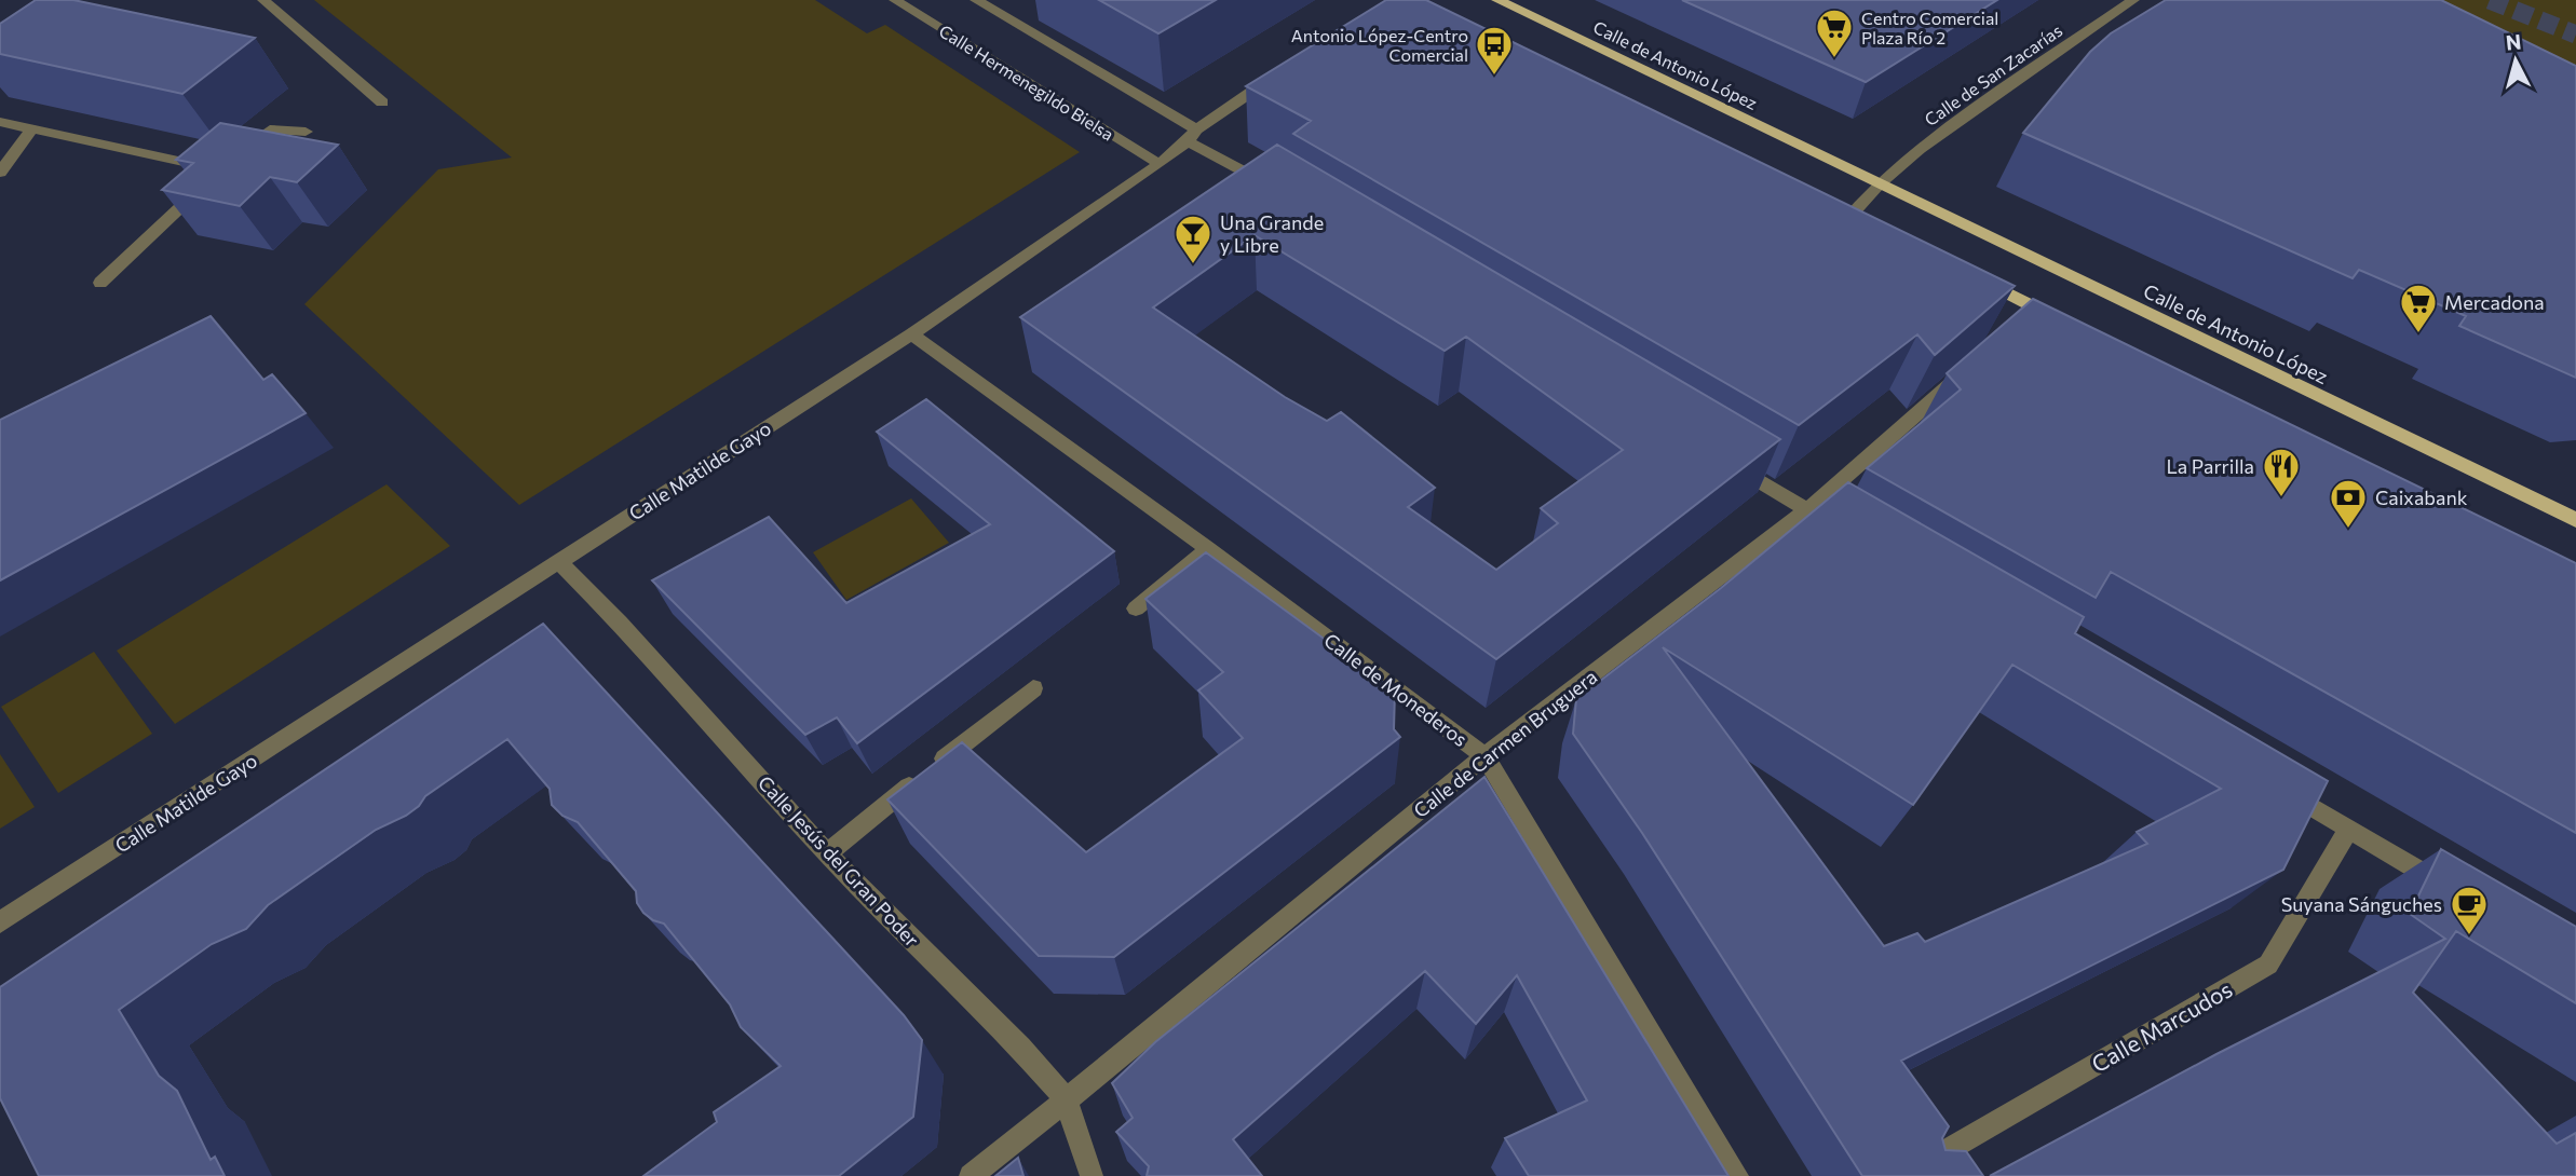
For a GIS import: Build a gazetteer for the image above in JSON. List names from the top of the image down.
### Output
{
  "streets": {
    "main road": ["Calle de Antonio López"],
    "street": [
      "Calle de San Zacarías",
      "Calle Hermenegildo Bielsa",
      "Calle Matilde Gayo",
      "Calle de Monederos",
      "Calle de Carmen Bruguera",
      "Calle Jesús del Gran Poder",
      "Calle Marcudos"
    ]
  },
  "crossings": [
    ["Calle de Antonio López", "Calle de San Zacarías"],
    ["Calle Hermenegildo Bielsa", "Calle Matilde Gayo"],
    ["Calle Matilde Gayo", "Calle de Monederos"],
    ["Calle Matilde Gayo", "Calle Jesús del Gran Poder"],
    ["Calle de Monederos", "Calle de Carmen Bruguera"],
    ["Calle de Carmen Bruguera", "Calle Jesús del Gran Poder"]
  ],
  "places": {
    "supermarket": ["Centro Comercial Plaza Río 2", "Mercadona"],
    "bus stop": ["Antonio López-Centro Comercial"],
    "bar": ["Una Grande y Libre"],
    "restaurant": ["La Parrilla"],
    "bank": ["Caixabank"],
    "cafe": ["Suyana Sánguches"]
  },
  "north": "top"
}
